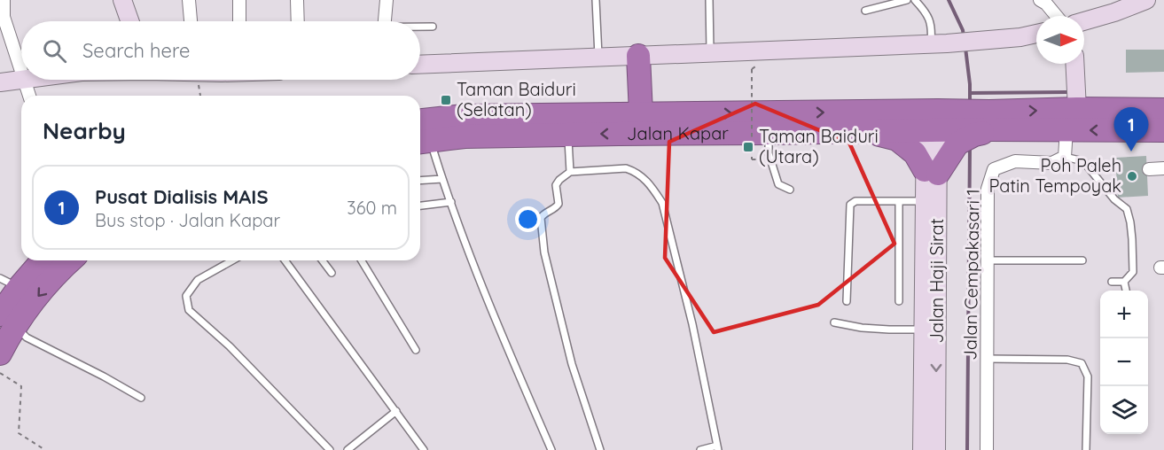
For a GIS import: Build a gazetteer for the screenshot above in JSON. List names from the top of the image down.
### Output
{
  "streets": {
    "highway": ["Jalan Kapar"],
    "street": ["Jalan Cempakasari 1", "Jalan Haji Sirat"]
  },
  "crossings": [
    ["Jalan Kapar", "Jalan Haji Sirat"]
  ],
  "places": {
    "transit": ["Taman Baiduri (Selatan)", "Taman Baiduri (Utara)"],
    "other": ["Poh Paleh Patin Tempoyak"]
  },
  "north": "right",
  "page": {
    "search": "Search here",
    "heading": "Nearby",
    "pins": "1",
    "list": [
      {
        "mark": "1",
        "name": "Pusat Dialisis MAIS",
        "note": "Bus stop · Jalan Kapar",
        "value": "360 m"
      }
    ],
    "map_buttons": ["+", "−"]
  }
}
